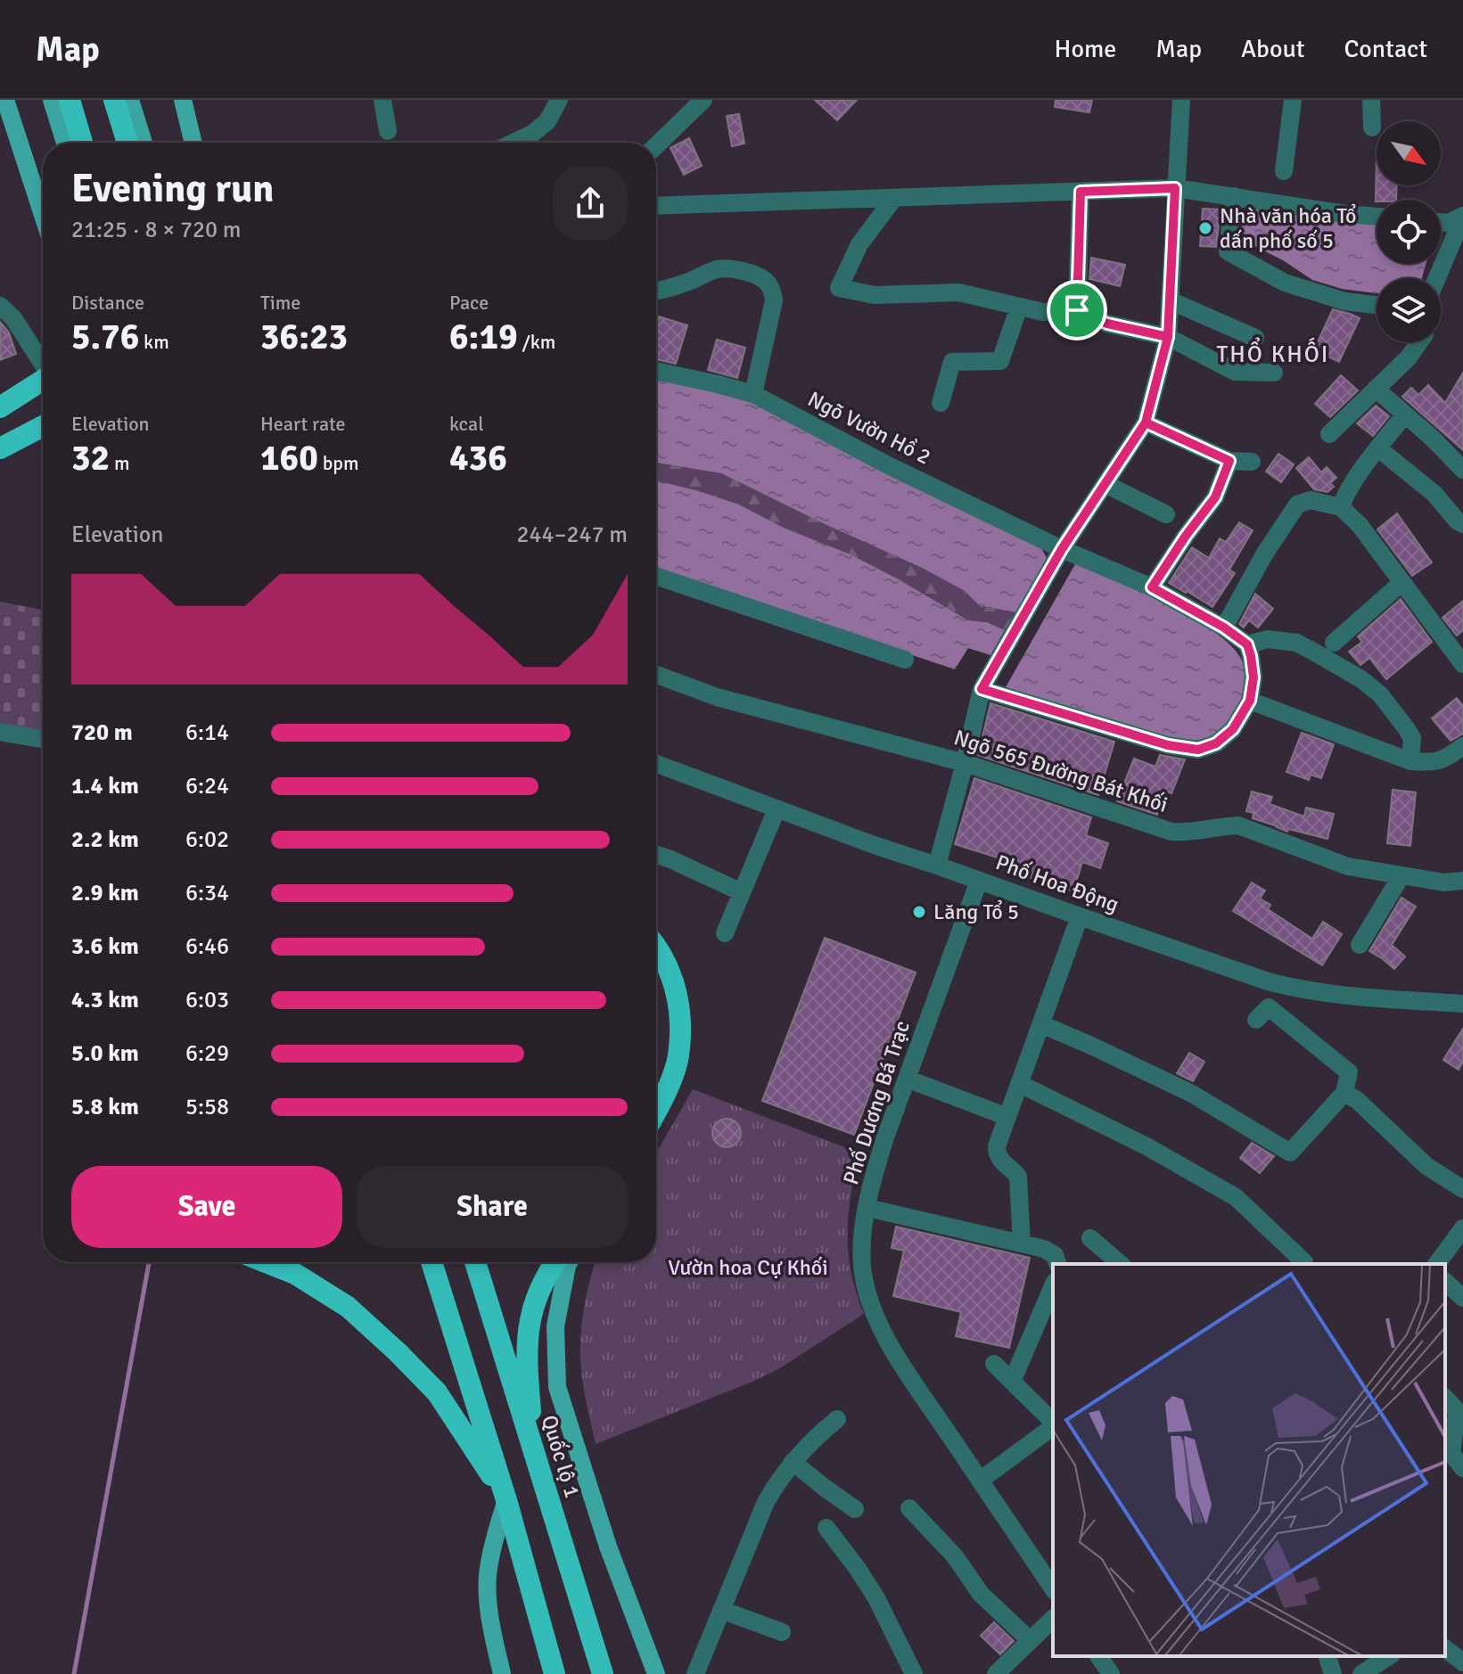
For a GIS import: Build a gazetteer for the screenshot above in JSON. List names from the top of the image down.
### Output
{
  "streets": {
    "highway": ["Quốc lộ 1"],
    "street": [
      "Ngõ Vườn Hồ 2",
      "Ngõ 565 Đường Bát Khối",
      "Phố Hoa Động",
      "Phố Dương Bá Trạc"
    ]
  },
  "crossings": [
    ["Phố Hoa Động", "Phố Dương Bá Trạc"]
  ],
  "districts": ["THỔ KHỐI"],
  "parks": ["Vườn hoa Cự Khối"],
  "places": ["Nhà văn hóa Tổ dấn phố số 5", "Lăng Tổ 5"],
  "north": "bottom right",
  "page": {
    "header": "Map",
    "nav": [
      "Home",
      "Map",
      "About",
      "Contact"
    ],
    "heading": ["Evening run", "21:25 · 8 × 720 m"],
    "stats": [
      ["Distance", "5.76 km"],
      ["Time", "36:23"],
      ["Pace", "6:19 /km"],
      ["Elevation", "32 m"],
      ["Heart rate", "160 bpm"],
      ["kcal", "436"]
    ],
    "chart": ["Elevation", "244–247 m"],
    "list": [
      {
        "name": "720 m",
        "note": "6:14"
      },
      {
        "name": "1.4 km",
        "note": "6:24"
      },
      {
        "name": "2.2 km",
        "note": "6:02"
      },
      {
        "name": "2.9 km",
        "note": "6:34"
      },
      {
        "name": "3.6 km",
        "note": "6:46"
      },
      {
        "name": "4.3 km",
        "note": "6:03"
      },
      {
        "name": "5.0 km",
        "note": "6:29"
      },
      {
        "name": "5.8 km",
        "note": "5:58"
      }
    ],
    "buttons": ["Save", "Share"]
  }
}
